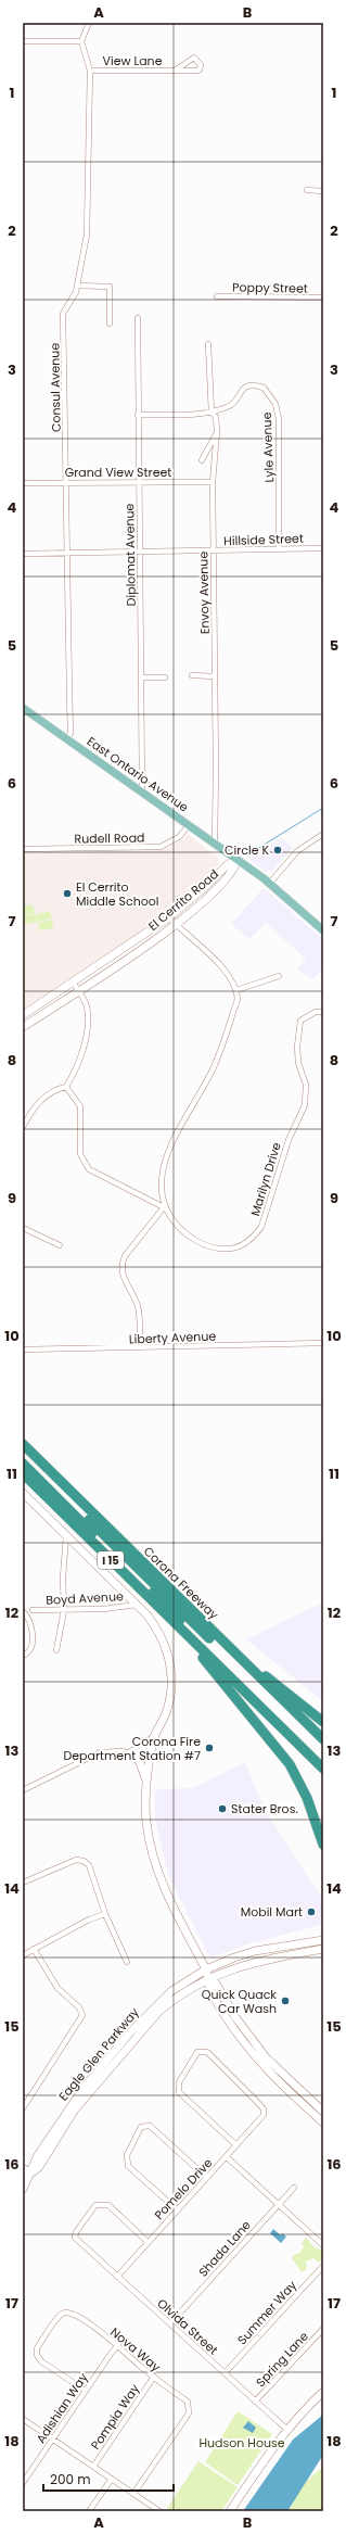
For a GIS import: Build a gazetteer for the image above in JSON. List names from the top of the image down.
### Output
{
  "streets": {
    "highway": ["I 15", "Corona Freeway"],
    "main road": ["East Ontario Avenue", "El Cerrito Road", "Eagle Glen Parkway"],
    "street": [
      "View Lane",
      "Poppy Street",
      "Consul Avenue",
      "Lyle Avenue",
      "Grand View Street",
      "Hillside Street",
      "Diplomat Avenue",
      "Envoy Avenue",
      "Rudell Road",
      "Marilyn Drive",
      "Liberty Avenue",
      "Boyd Avenue",
      "Pomelo Drive",
      "Shada Lane",
      "Summer Way",
      "Olvida Street",
      "Nova Way",
      "Spring Lane",
      "Adishian Way",
      "Pompia Way"
    ]
  },
  "crossings": [
    ["View Lane", "Consul Avenue"],
    ["Consul Avenue", "Grand View Street"],
    ["Consul Avenue", "Hillside Street"],
    ["Consul Avenue", "East Ontario Avenue"],
    ["Lyle Avenue", "Hillside Street"],
    ["Lyle Avenue", "Envoy Avenue"],
    ["Grand View Street", "Diplomat Avenue"],
    ["Grand View Street", "Envoy Avenue"],
    ["Hillside Street", "Diplomat Avenue"],
    ["Hillside Street", "Envoy Avenue"],
    ["Diplomat Avenue", "East Ontario Avenue"],
    ["Envoy Avenue", "East Ontario Avenue"],
    ["East Ontario Avenue", "Rudell Road"],
    ["East Ontario Avenue", "El Cerrito Road"],
    ["Pomelo Drive", "Olvida Street"],
    ["Shada Lane", "Olvida Street"],
    ["Summer Way", "Olvida Street"],
    ["Olvida Street", "Spring Lane"],
    ["Nova Way", "Adishian Way"],
    ["Nova Way", "Pompia Way"]
  ],
  "parks": ["Hudson House"],
  "places": [
    "Circle K",
    "El Cerrito Middle School",
    "Corona Fire Department Station #7",
    "Stater Bros.",
    "Mobil Mart",
    "Quick Quack Car Wash"
  ],
  "scale_bar": "200 m",
  "grid": {
    "columns": ["A", "B"],
    "rows": [
      "1",
      "2",
      "3",
      "4",
      "5",
      "6",
      "7",
      "8",
      "9",
      "10",
      "11",
      "12",
      "13",
      "14",
      "15",
      "16",
      "17",
      "18"
    ]
  }
}
